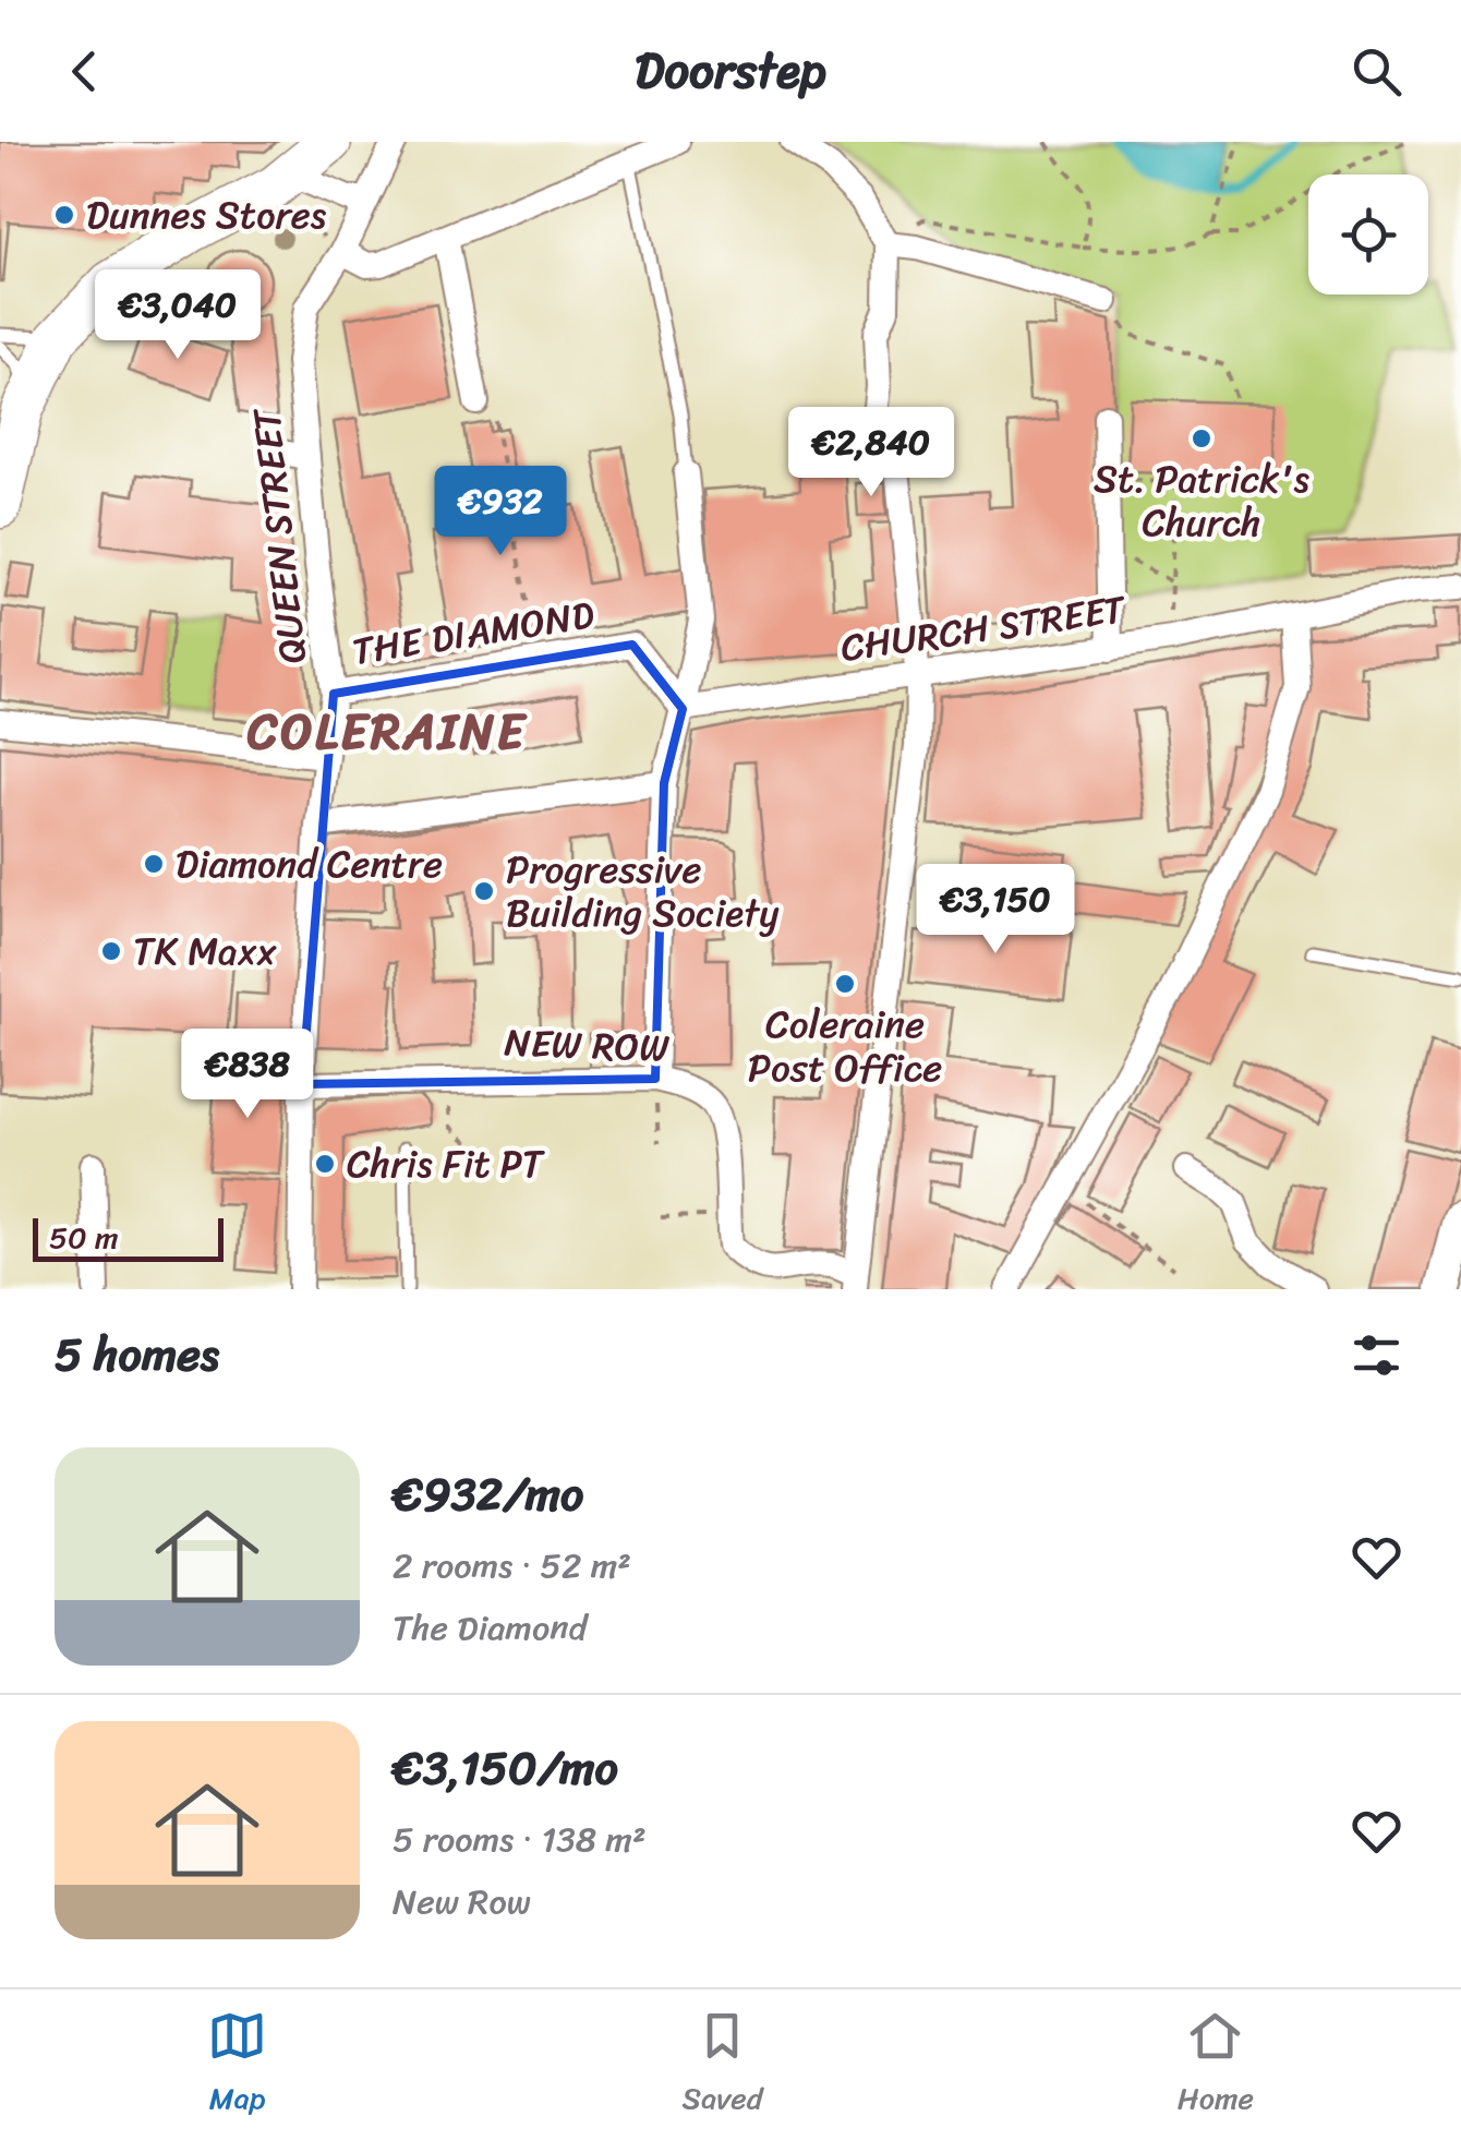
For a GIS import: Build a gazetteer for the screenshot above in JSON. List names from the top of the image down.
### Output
{
  "streets": {
    "street": [
      "QUEEN STREET",
      "CHURCH STREET",
      "THE DIAMOND",
      "NEW ROW"
    ]
  },
  "crossings": [
    ["QUEEN STREET", "THE DIAMOND"],
    ["CHURCH STREET", "THE DIAMOND"],
    ["CHURCH STREET", "NEW ROW"],
    ["THE DIAMOND", "NEW ROW"]
  ],
  "districts": ["COLERAINE"],
  "places": [
    "Dunnes Stores",
    "St. Patrick's Church",
    "Diamond Centre",
    "Progressive Building Society",
    "TK Maxx",
    "Coleraine Post Office",
    "Chris Fit PT"
  ],
  "scale_bar": "50 m",
  "page": {
    "header": "Doorstep",
    "price": [
      "€3,040",
      "€2,840",
      "€932",
      "€3,150",
      "€838"
    ],
    "scale": "50 m",
    "heading": "5 homes",
    "list": [
      {
        "name": "€932/mo",
        "note": "2 rooms · 52 m² · The Diamond"
      },
      {
        "name": "€3,150/mo",
        "note": "5 rooms · 138 m² · New Row"
      }
    ],
    "tabs": ["Map", "Saved", "Home"]
  }
}
